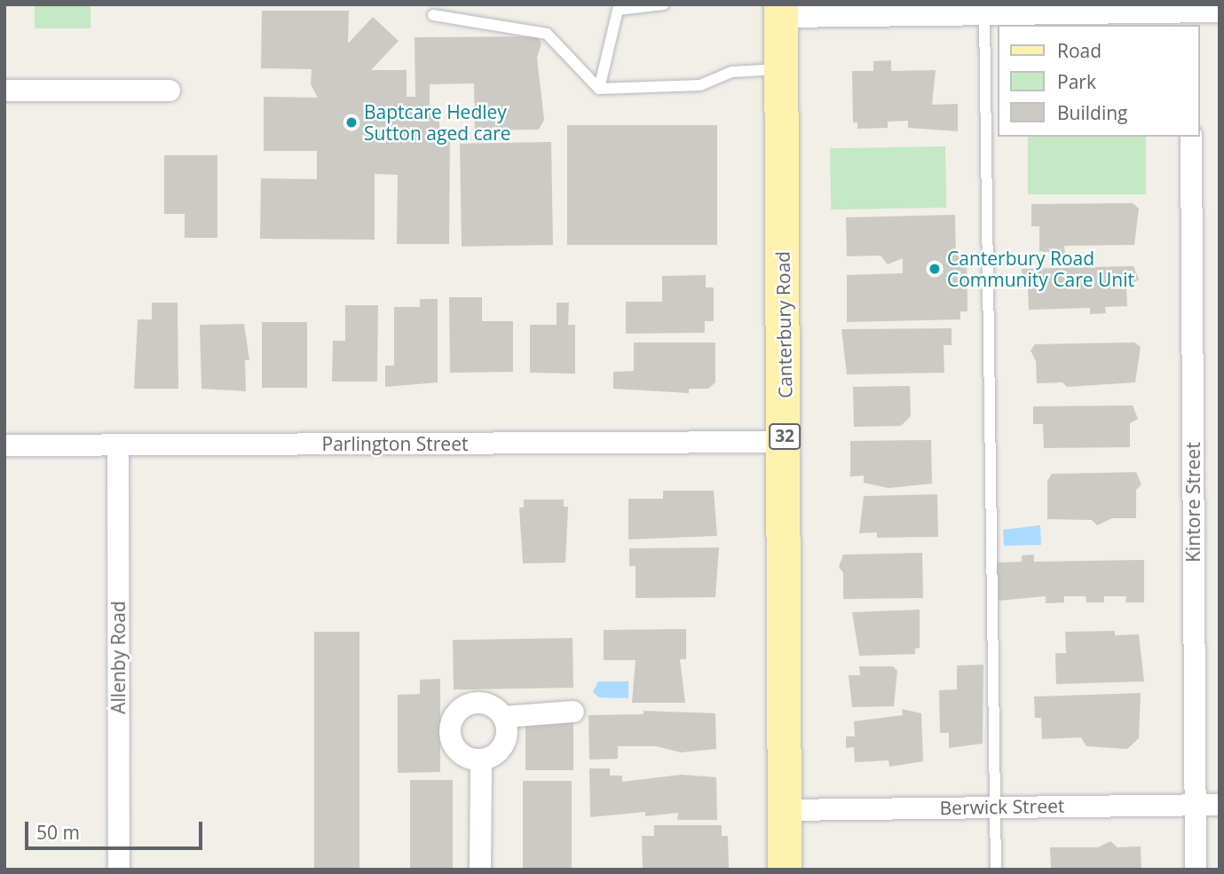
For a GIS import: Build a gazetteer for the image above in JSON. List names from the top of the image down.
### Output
{
  "streets": {
    "main road": ["Canterbury Road", "32"],
    "street": [
      "Parlington Street",
      "Kintore Street",
      "Allenby Road",
      "Berwick Street"
    ]
  },
  "crossings": [
    ["Canterbury Road", "Parlington Street"],
    ["Canterbury Road", "Berwick Street"],
    ["Parlington Street", "Allenby Road"],
    ["Kintore Street", "Berwick Street"]
  ],
  "places": ["Baptcare Hedley Sutton aged care", "Canterbury Road Community Care Unit"],
  "legend": ["Road", "Park", "Building"],
  "scale_bar": "50 m"
}
